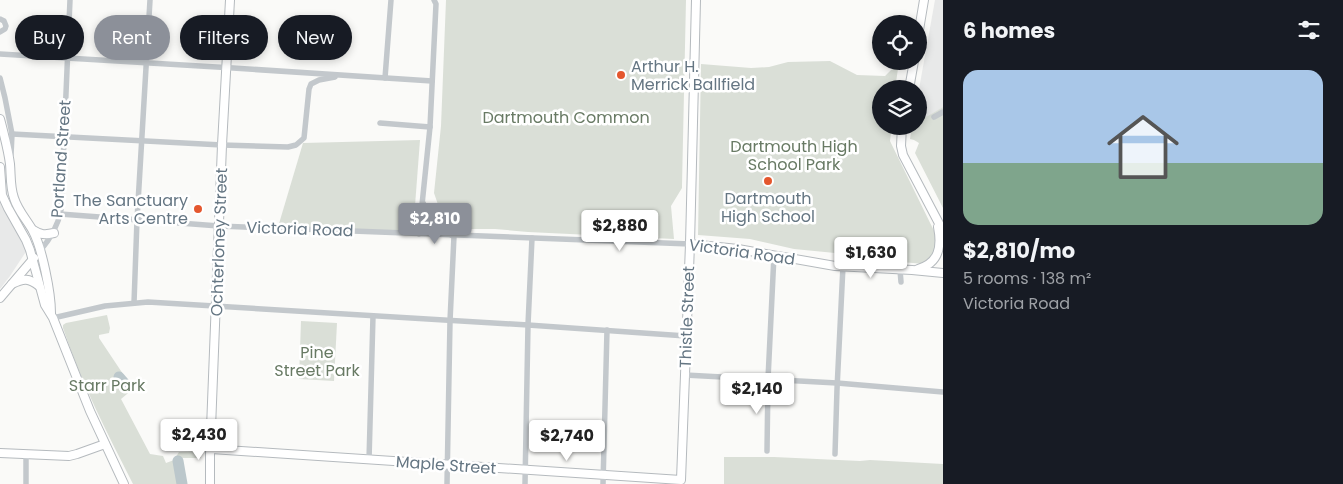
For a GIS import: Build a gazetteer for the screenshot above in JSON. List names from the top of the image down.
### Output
{
  "streets": {
    "main road": [
      "Portland Street",
      "Victoria Road",
      "Ochterloney Street",
      "Thistle Street",
      "Maple Street"
    ]
  },
  "crossings": [
    ["Portland Street", "Victoria Road"],
    ["Victoria Road", "Ochterloney Street"],
    ["Victoria Road", "Thistle Street"],
    ["Ochterloney Street", "Maple Street"],
    ["Thistle Street", "Maple Street"]
  ],
  "parks": [
    "Dartmouth Common",
    "Dartmouth High School Park",
    "Pine Street Park",
    "Starr Park"
  ],
  "places": ["Arthur H. Merrick Ballfield", "Dartmouth High School", "The Sanctuary Arts Centre"],
  "page": {
    "heading": "6 homes",
    "chip": [
      "Buy",
      "Rent",
      "Filters",
      "New"
    ],
    "list": [
      {
        "name": "$2,810/mo",
        "note": "5 rooms · 138 m² · Victoria Road"
      }
    ],
    "price": [
      "$2,810",
      "$2,880",
      "$1,630",
      "$2,140",
      "$2,430",
      "$2,740"
    ]
  }
}
